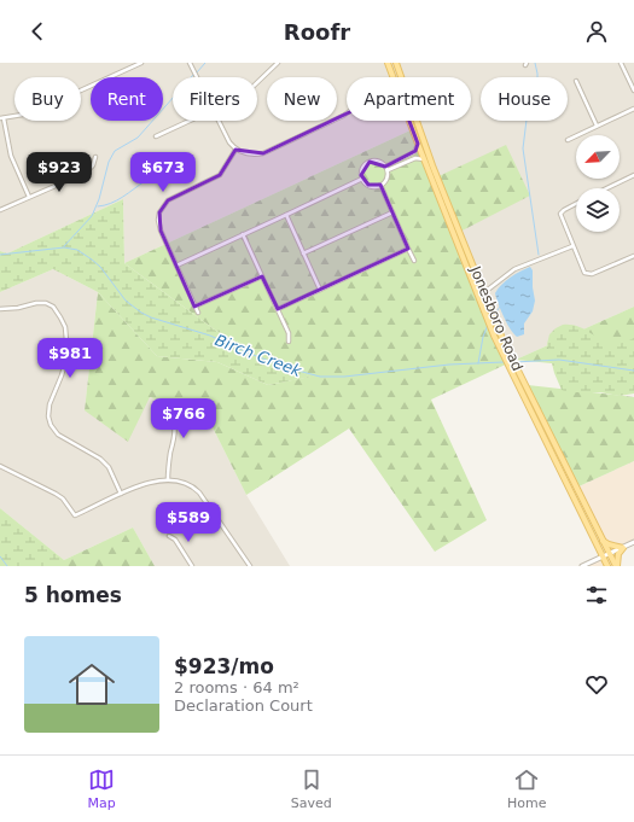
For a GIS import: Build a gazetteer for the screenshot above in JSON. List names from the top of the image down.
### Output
{
  "streets": {
    "main road": ["Jonesboro Road"]
  },
  "water": ["Birch Creek"],
  "north": "bottom left",
  "page": {
    "header": "Roofr",
    "chip": [
      "Buy",
      "Rent",
      "Filters",
      "New",
      "Apartment",
      "House"
    ],
    "price": [
      "$923",
      "$673",
      "$981",
      "$766",
      "$589"
    ],
    "heading": "5 homes",
    "list": [
      {
        "name": "$923/mo",
        "note": "2 rooms · 64 m² · Declaration Court"
      }
    ],
    "tabs": ["Map", "Saved", "Home"]
  }
}
